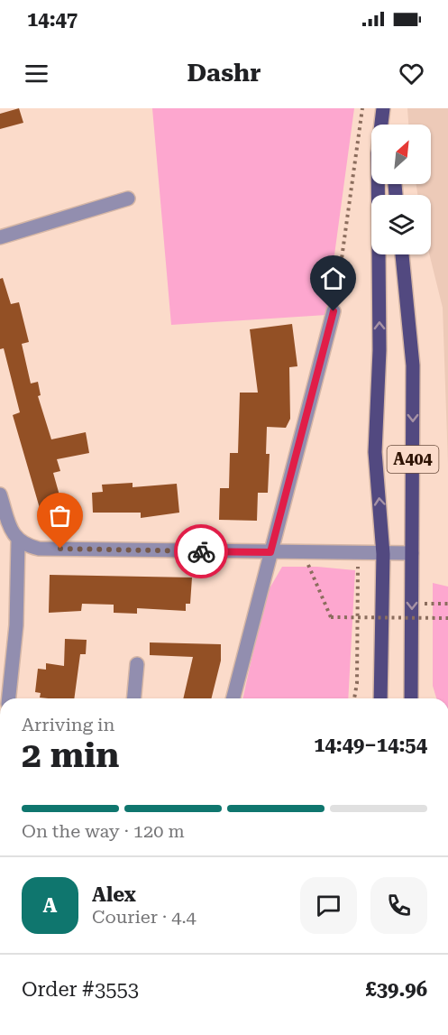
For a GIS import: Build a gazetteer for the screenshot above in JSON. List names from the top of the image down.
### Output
{
  "streets": {
    "main road": ["A404"]
  },
  "north": "top right",
  "page": {
    "status": "14:47",
    "header": "Dashr",
    "heading": ["2 min", "Arriving in", "14:49–14:54"],
    "panel": [
      "Alex",
      "Courier · 4.4",
      "Order #3553",
      "£39.96"
    ],
    "bar": "On the way · 120 m",
    "round": "A"
  }
}
